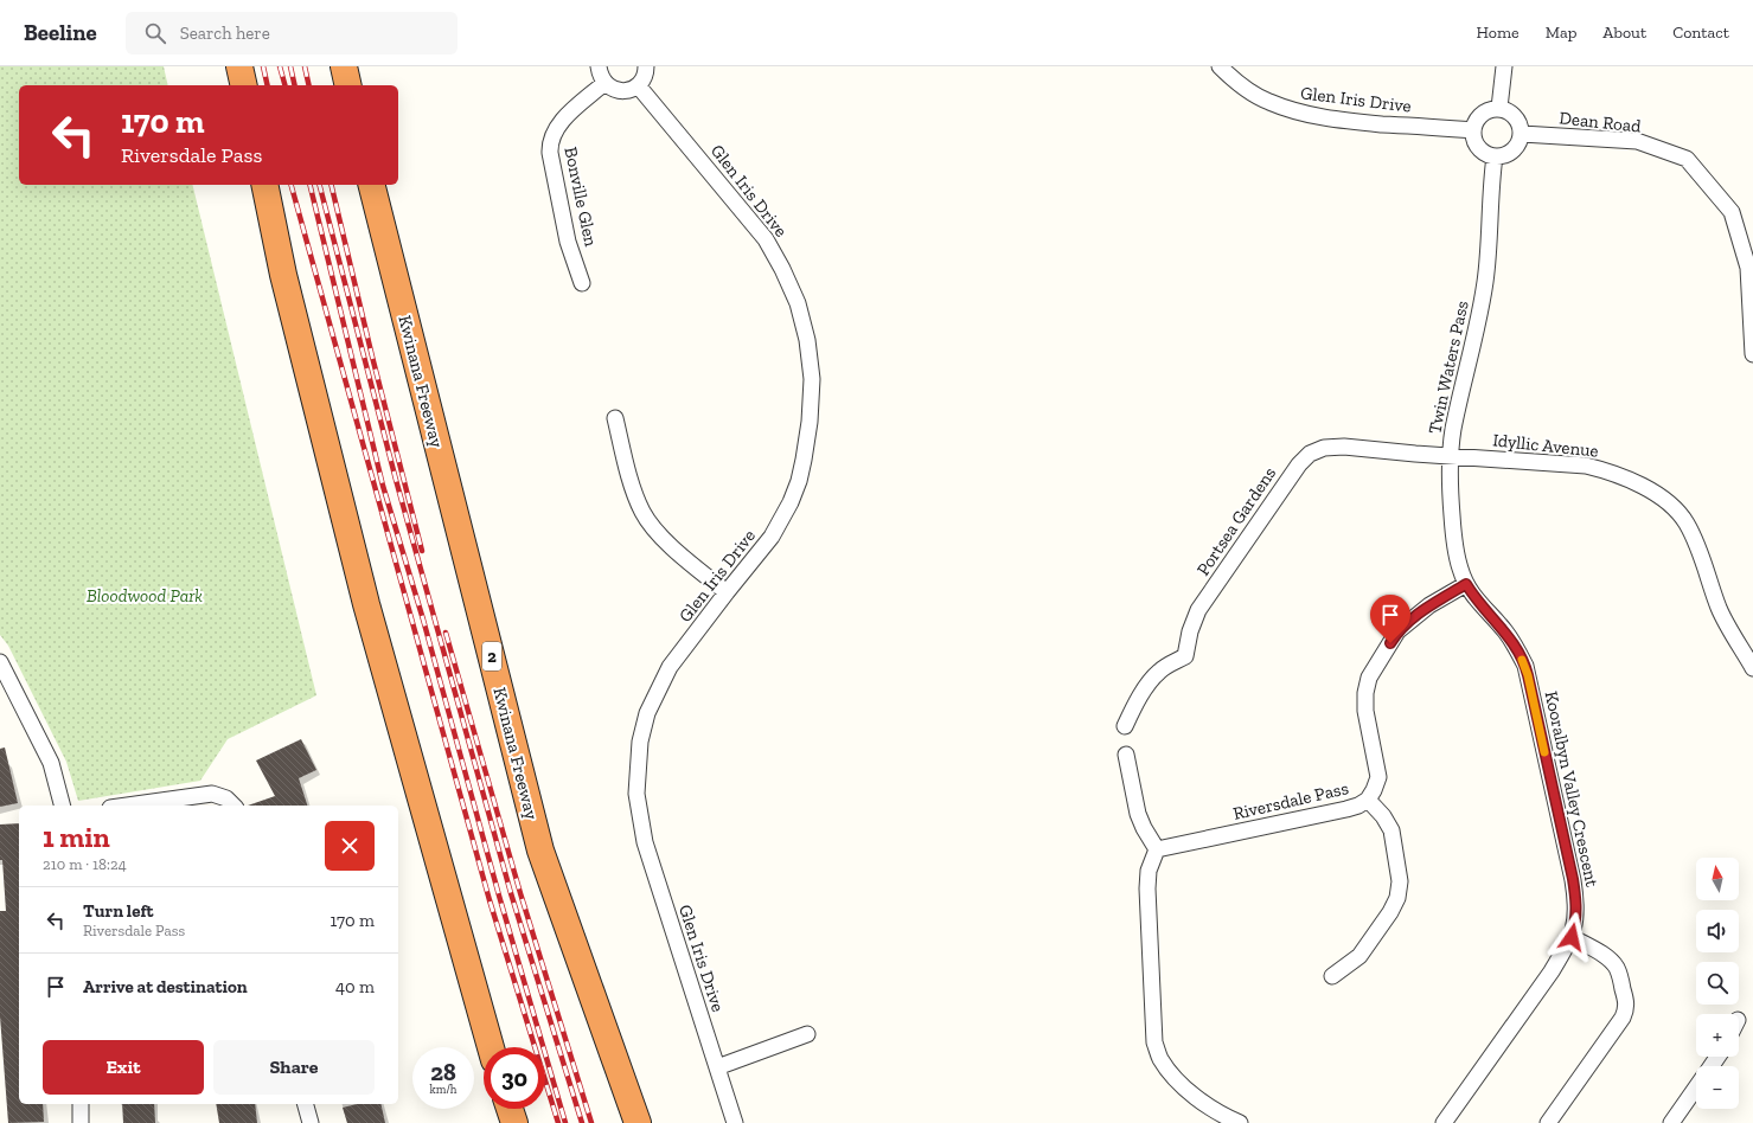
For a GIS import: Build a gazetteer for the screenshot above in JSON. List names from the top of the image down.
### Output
{
  "streets": {
    "highway": ["Kwinana Freeway", "2"],
    "street": [
      "Glen Iris Drive",
      "Dean Road",
      "Bonville Glen",
      "Twin Waters Pass",
      "Idyllic Avenue",
      "Portsea Gardens",
      "Kooralbyn Valley Crescent",
      "Riversdale Pass"
    ]
  },
  "crossings": [
    ["Glen Iris Drive", "Dean Road"],
    ["Glen Iris Drive", "Twin Waters Pass"],
    ["Dean Road", "Twin Waters Pass"],
    ["Twin Waters Pass", "Idyllic Avenue"],
    ["Twin Waters Pass", "Portsea Gardens"],
    ["Twin Waters Pass", "Kooralbyn Valley Crescent"],
    ["Twin Waters Pass", "Riversdale Pass"],
    ["Idyllic Avenue", "Portsea Gardens"],
    ["Kooralbyn Valley Crescent", "Riversdale Pass"]
  ],
  "parks": ["Bloodwood Park"],
  "north": "top",
  "page": {
    "header": "Beeline",
    "search": "Search here",
    "nav": [
      "Home",
      "Map",
      "About",
      "Contact"
    ],
    "turn": ["170 m", "Riversdale Pass"],
    "heading": ["1 min", "210 m · 18:24"],
    "map_buttons": ["+", "−"],
    "list": [
      {
        "name": "Turn left",
        "note": "Riversdale Pass",
        "value": "170 m"
      },
      {
        "name": "Arrive at destination",
        "value": "40 m"
      }
    ],
    "buttons": ["Exit", "Share"],
    "speed": "28 km/h",
    "limit": "30"
  }
}
